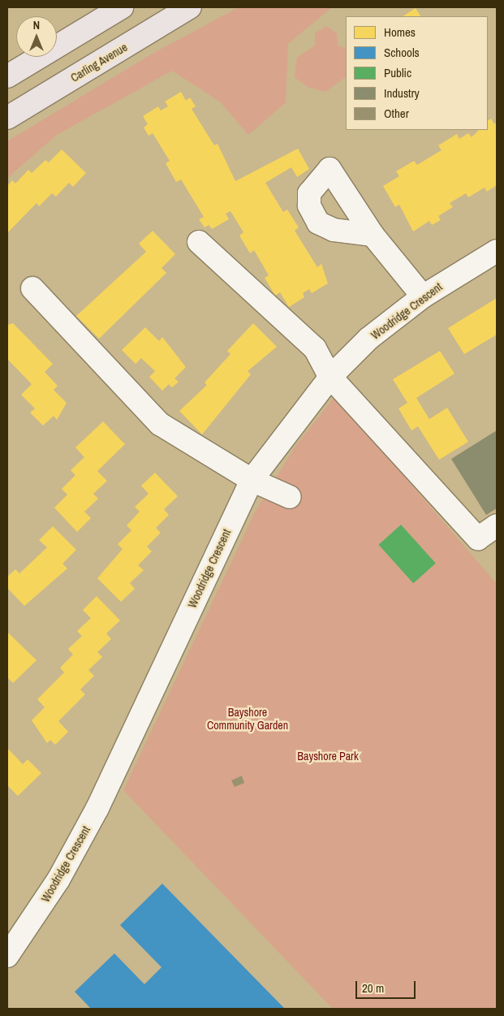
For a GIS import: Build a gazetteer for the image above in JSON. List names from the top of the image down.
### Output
{
  "streets": {
    "main road": ["Carling Avenue"],
    "street": ["Woodridge Crescent"]
  },
  "parks": ["Bayshore Community Garden", "Bayshore Park"],
  "legend": [
    "Homes",
    "Schools",
    "Public",
    "Industry",
    "Other"
  ],
  "scale_bar": "20 m",
  "north": "top"
}
